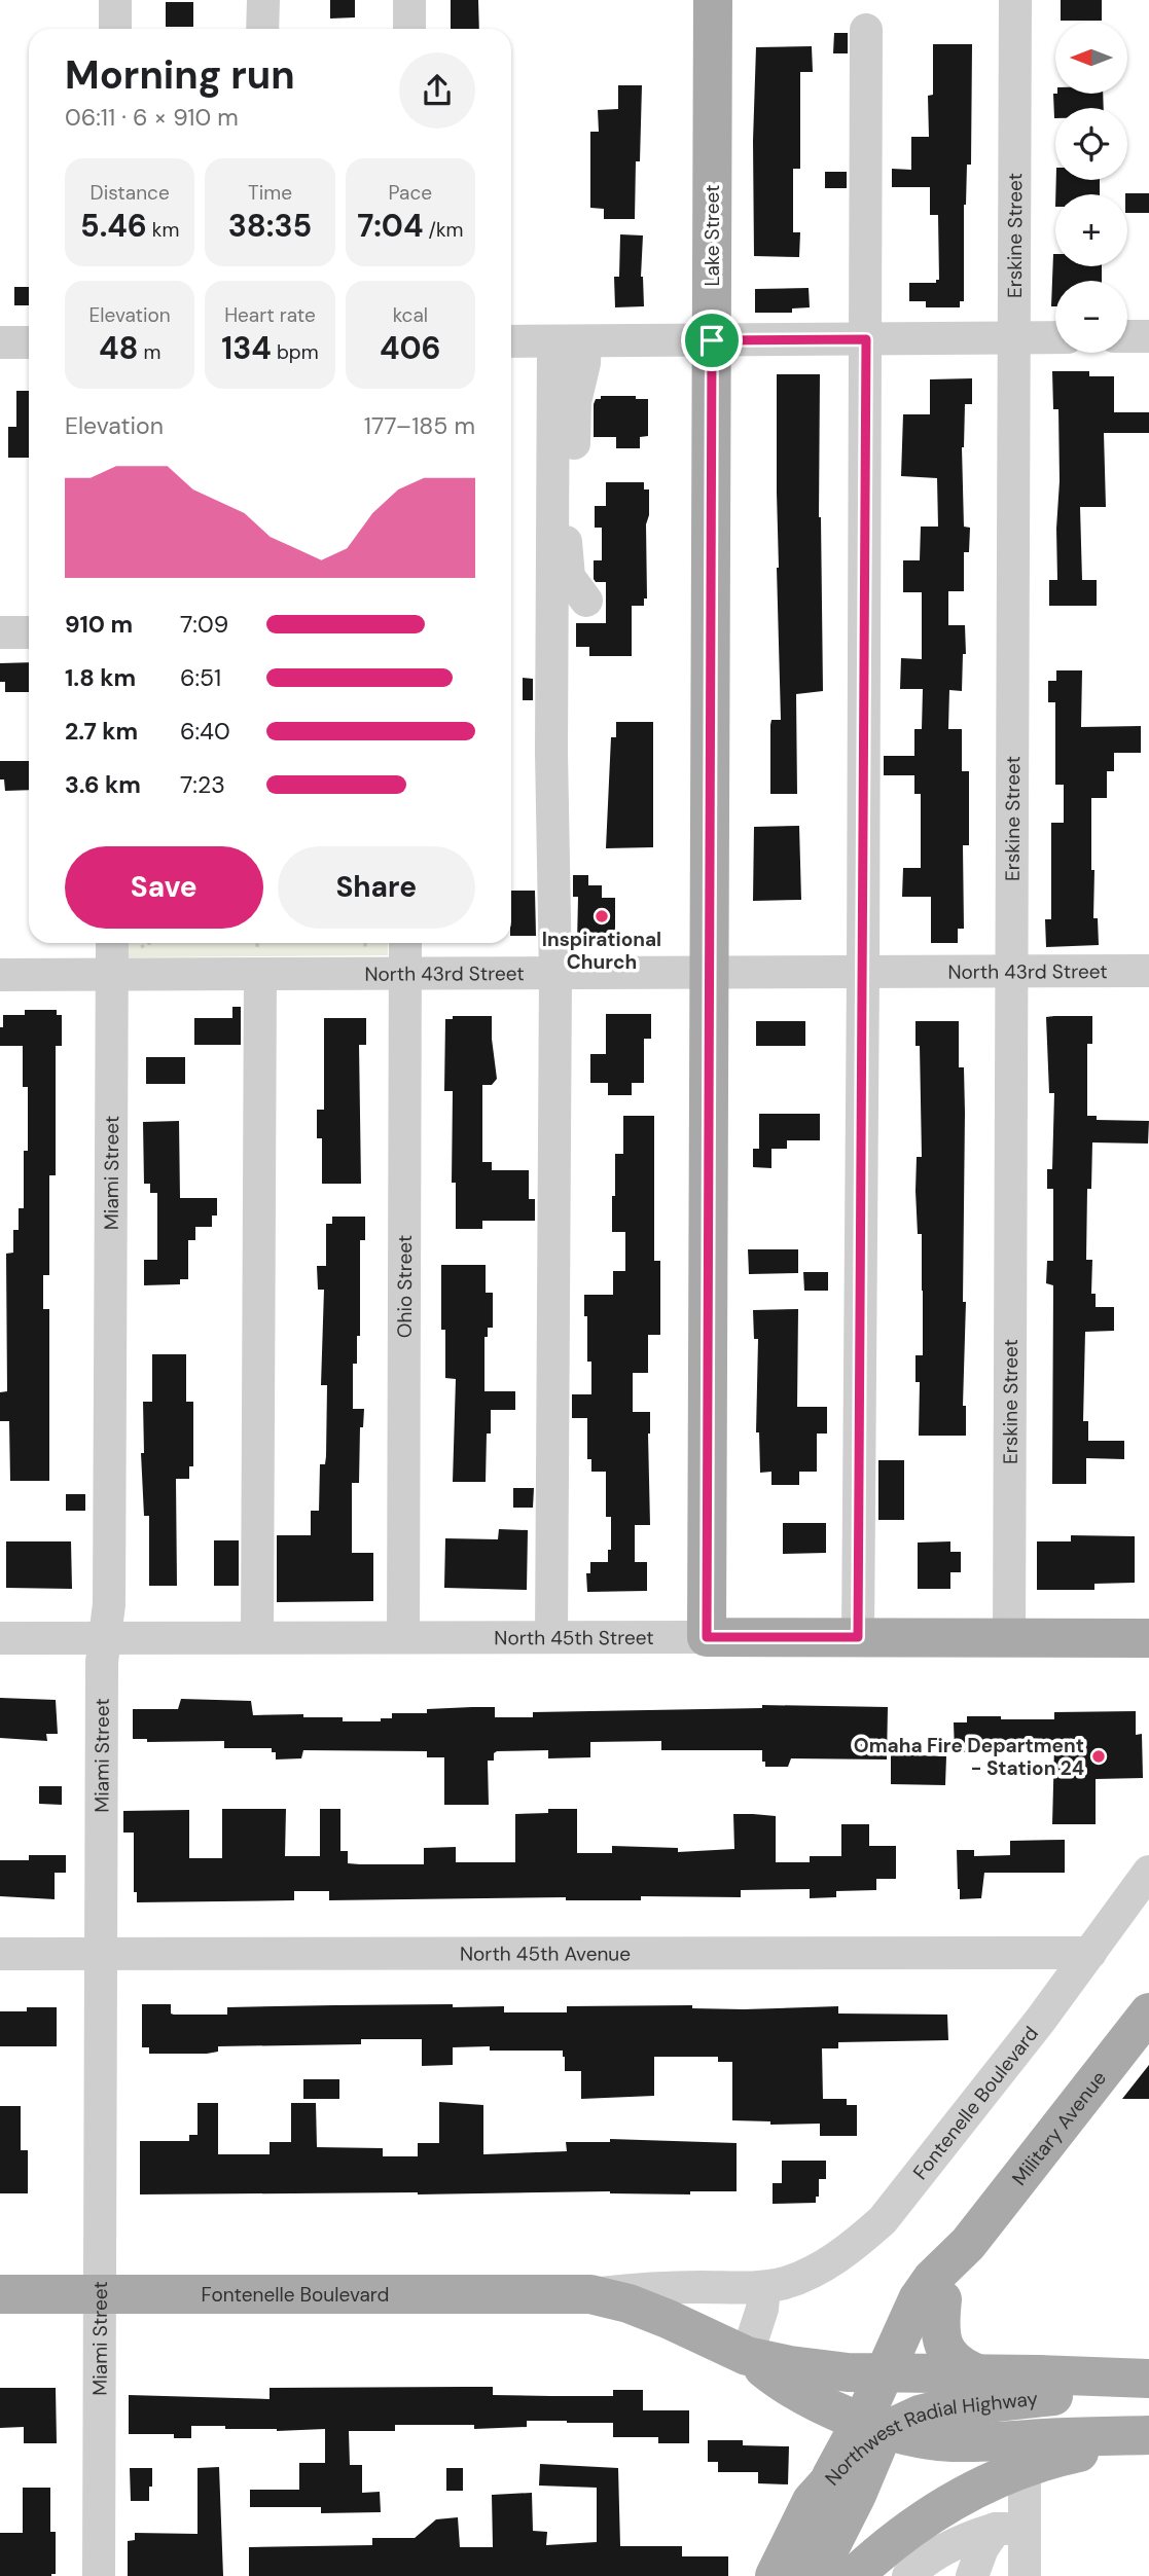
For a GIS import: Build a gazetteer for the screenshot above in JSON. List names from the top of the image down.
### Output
{
  "streets": {
    "main road": [
      "Lake Street",
      "North 45th Street",
      "Fontenelle Boulevard",
      "Military Avenue",
      "Northwest Radial Highway"
    ],
    "street": [
      "Erskine Street",
      "North 43rd Street",
      "Miami Street",
      "Ohio Street",
      "North 45th Avenue"
    ]
  },
  "crossings": [
    ["Lake Street", "North 43rd Street"],
    ["Lake Street", "North 45th Street"],
    ["Erskine Street", "North 43rd Street"],
    ["Erskine Street", "North 45th Street"],
    ["North 43rd Street", "Miami Street"],
    ["North 43rd Street", "Ohio Street"],
    ["Miami Street", "North 45th Street"],
    ["Miami Street", "North 45th Avenue"],
    ["Miami Street", "Fontenelle Boulevard"],
    ["Ohio Street", "North 45th Street"],
    ["North 45th Avenue", "Fontenelle Boulevard"],
    ["Military Avenue", "Northwest Radial Highway"]
  ],
  "places": ["Inspirational Church", "Omaha Fire Department - Station 24"],
  "north": "left",
  "page": {
    "map_buttons": ["+", "−"],
    "heading": ["Morning run", "06:11 · 6 × 910 m"],
    "stats": [
      ["Distance", "5.46 km"],
      ["Time", "38:35"],
      ["Pace", "7:04 /km"],
      ["Elevation", "48 m"],
      ["Heart rate", "134 bpm"],
      ["kcal", "406"]
    ],
    "chart": ["Elevation", "177–185 m"],
    "list": [
      {
        "name": "910 m",
        "note": "7:09"
      },
      {
        "name": "1.8 km",
        "note": "6:51"
      },
      {
        "name": "2.7 km",
        "note": "6:40"
      },
      {
        "name": "3.6 km",
        "note": "7:23"
      }
    ],
    "buttons": ["Save", "Share"]
  }
}
